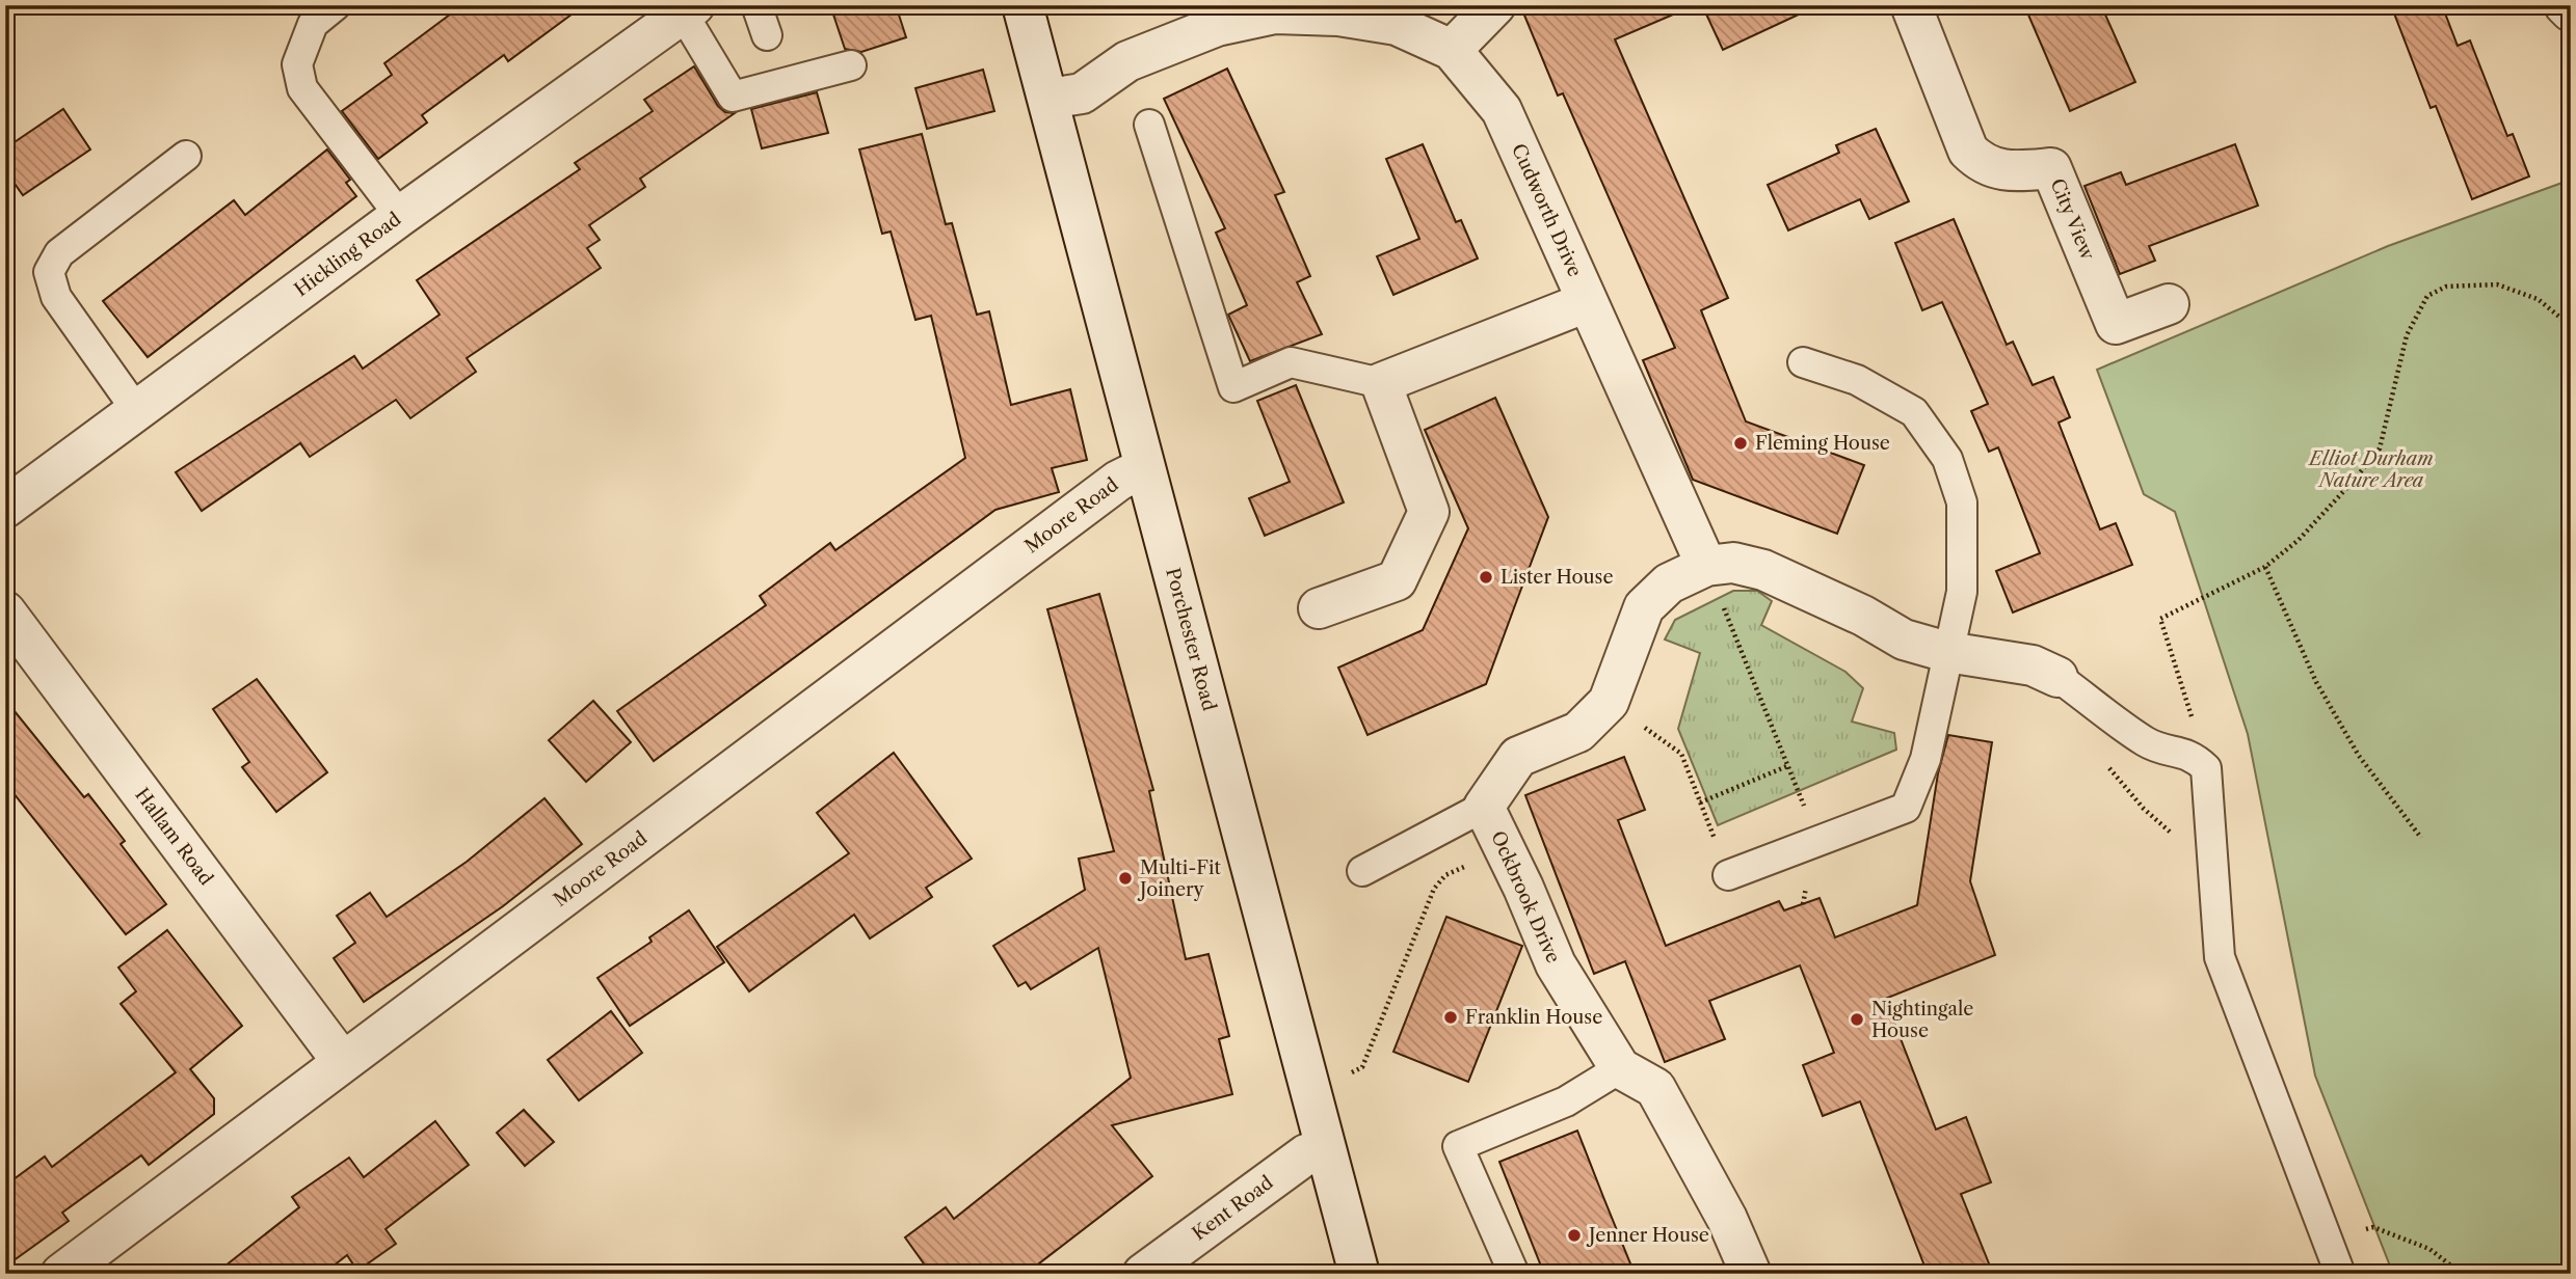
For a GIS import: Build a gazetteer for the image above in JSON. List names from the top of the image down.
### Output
{
  "streets": {
    "street": [
      "Cudworth Drive",
      "City View",
      "Hickling Road",
      "Moore Road",
      "Porchester Road",
      "Hallam Road",
      "Ockbrook Drive",
      "Kent Road"
    ]
  },
  "crossings": [
    ["Cudworth Drive", "Porchester Road"],
    ["Moore Road", "Porchester Road"],
    ["Moore Road", "Hallam Road"],
    ["Porchester Road", "Kent Road"]
  ],
  "parks": ["Elliot Durham Nature Area"],
  "places": [
    "Fleming House",
    "Lister House",
    "Multi-Fit Joinery",
    "Franklin House",
    "Nightingale House",
    "Jenner House"
  ]
}
